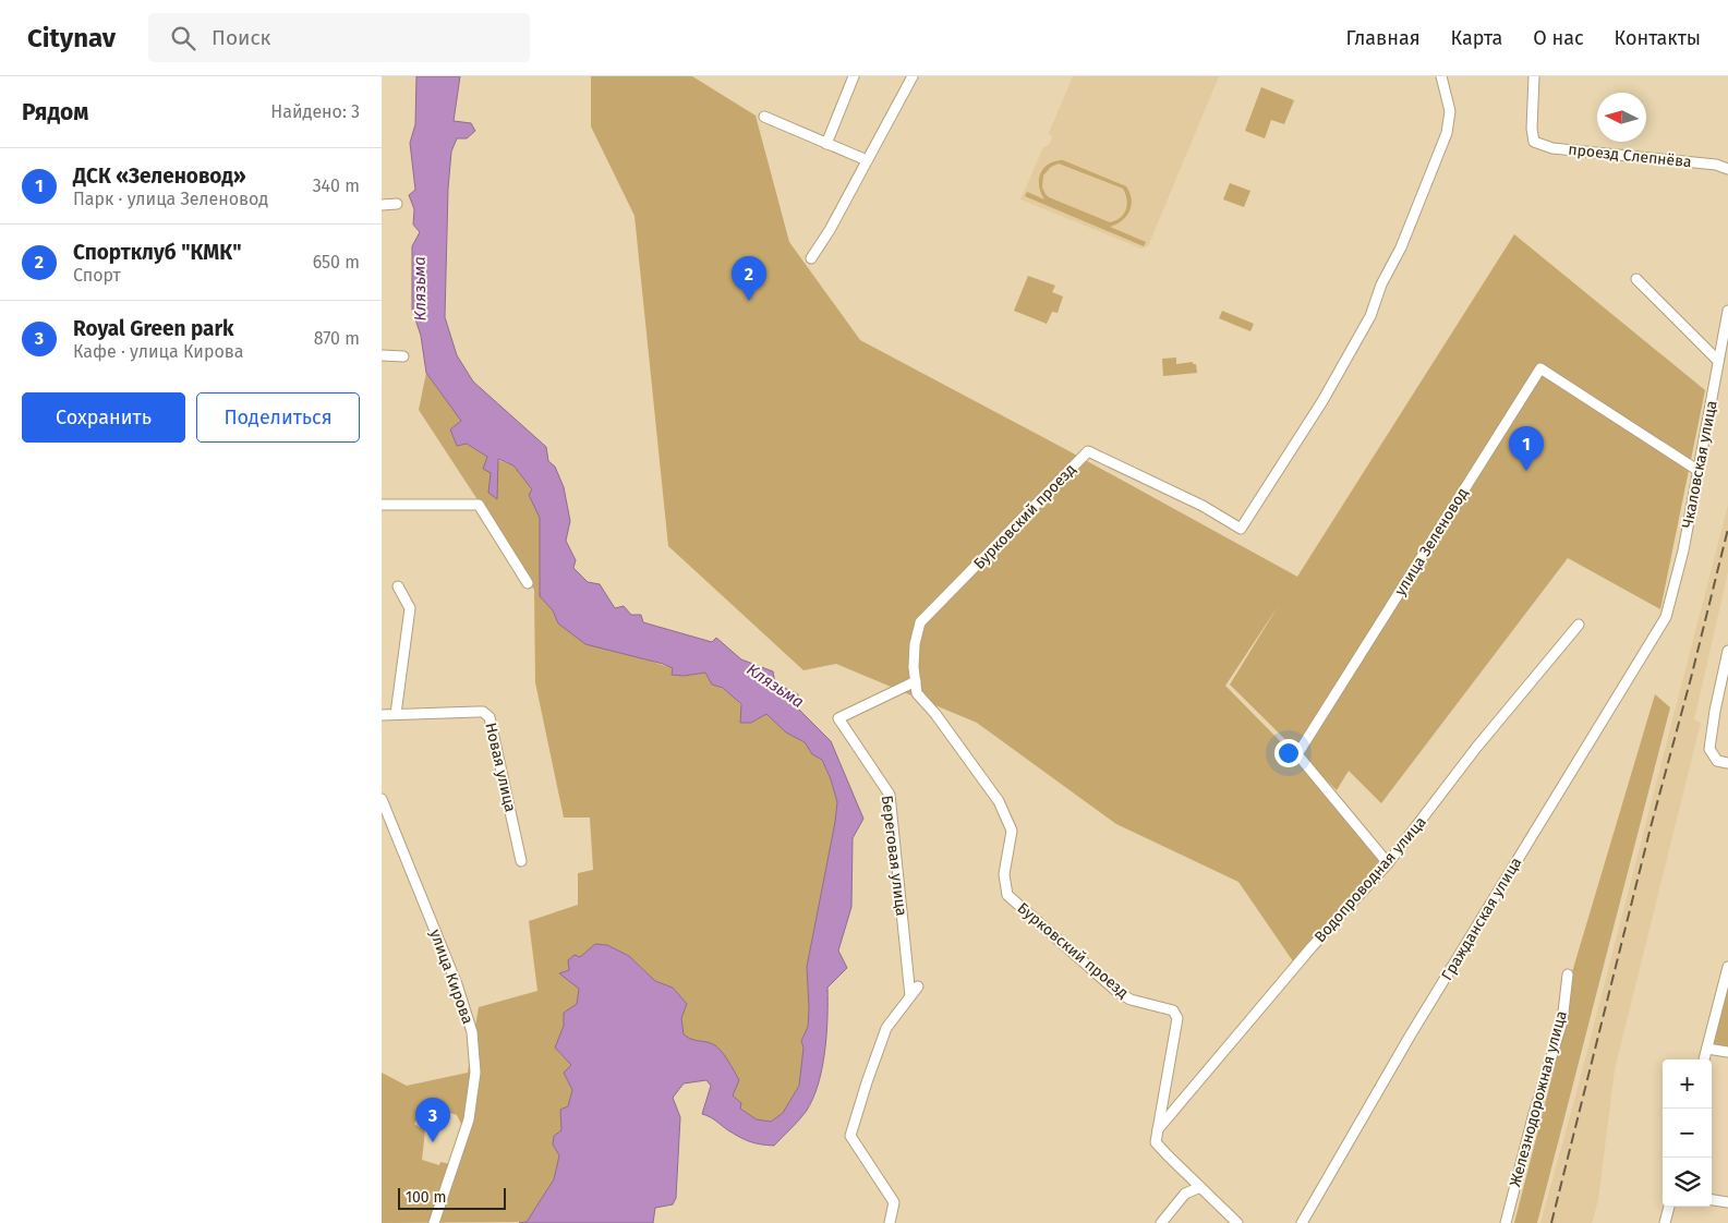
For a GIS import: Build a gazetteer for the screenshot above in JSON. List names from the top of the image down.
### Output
{
  "streets": {
    "street": [
      "проезд Слепнёва",
      "Чкаловская улица",
      "Бурковский проезд",
      "улица Зеленовод",
      "Новая улица",
      "Береговая улица",
      "Водопроводная улица",
      "Гражданская улица",
      "улица Кирова",
      "Железнодорожная улица"
    ]
  },
  "crossings": [
    ["Чкаловская улица", "улица Зеленовод"],
    ["Чкаловская улица", "Гражданская улица"],
    ["Бурковский проезд", "Береговая улица"],
    ["Бурковский проезд", "Водопроводная улица"],
    ["улица Зеленовод", "Водопроводная улица"]
  ],
  "water": ["Клязьма"],
  "scale_bar": "100 m",
  "north": "left",
  "page": {
    "header": "Citynav",
    "search": "Поиск",
    "nav": [
      "Главная",
      "Карта",
      "О нас",
      "Контакты"
    ],
    "heading": ["Рядом", "Найдено: 3"],
    "list": [
      {
        "mark": "1",
        "name": "ДСК «Зеленовод»",
        "note": "Парк · улица Зеленовод",
        "value": "340 m"
      },
      {
        "mark": "2",
        "name": "Спортклуб \"КМК\"",
        "note": "Спорт",
        "value": "650 m"
      },
      {
        "mark": "3",
        "name": "Royal Green park",
        "note": "Кафе · улица Кирова",
        "value": "870 m"
      }
    ],
    "pins": ["2", "1", "3"],
    "buttons": ["Сохранить", "Поделиться"],
    "map_buttons": ["+", "−"],
    "scale": "100 m"
  }
}
